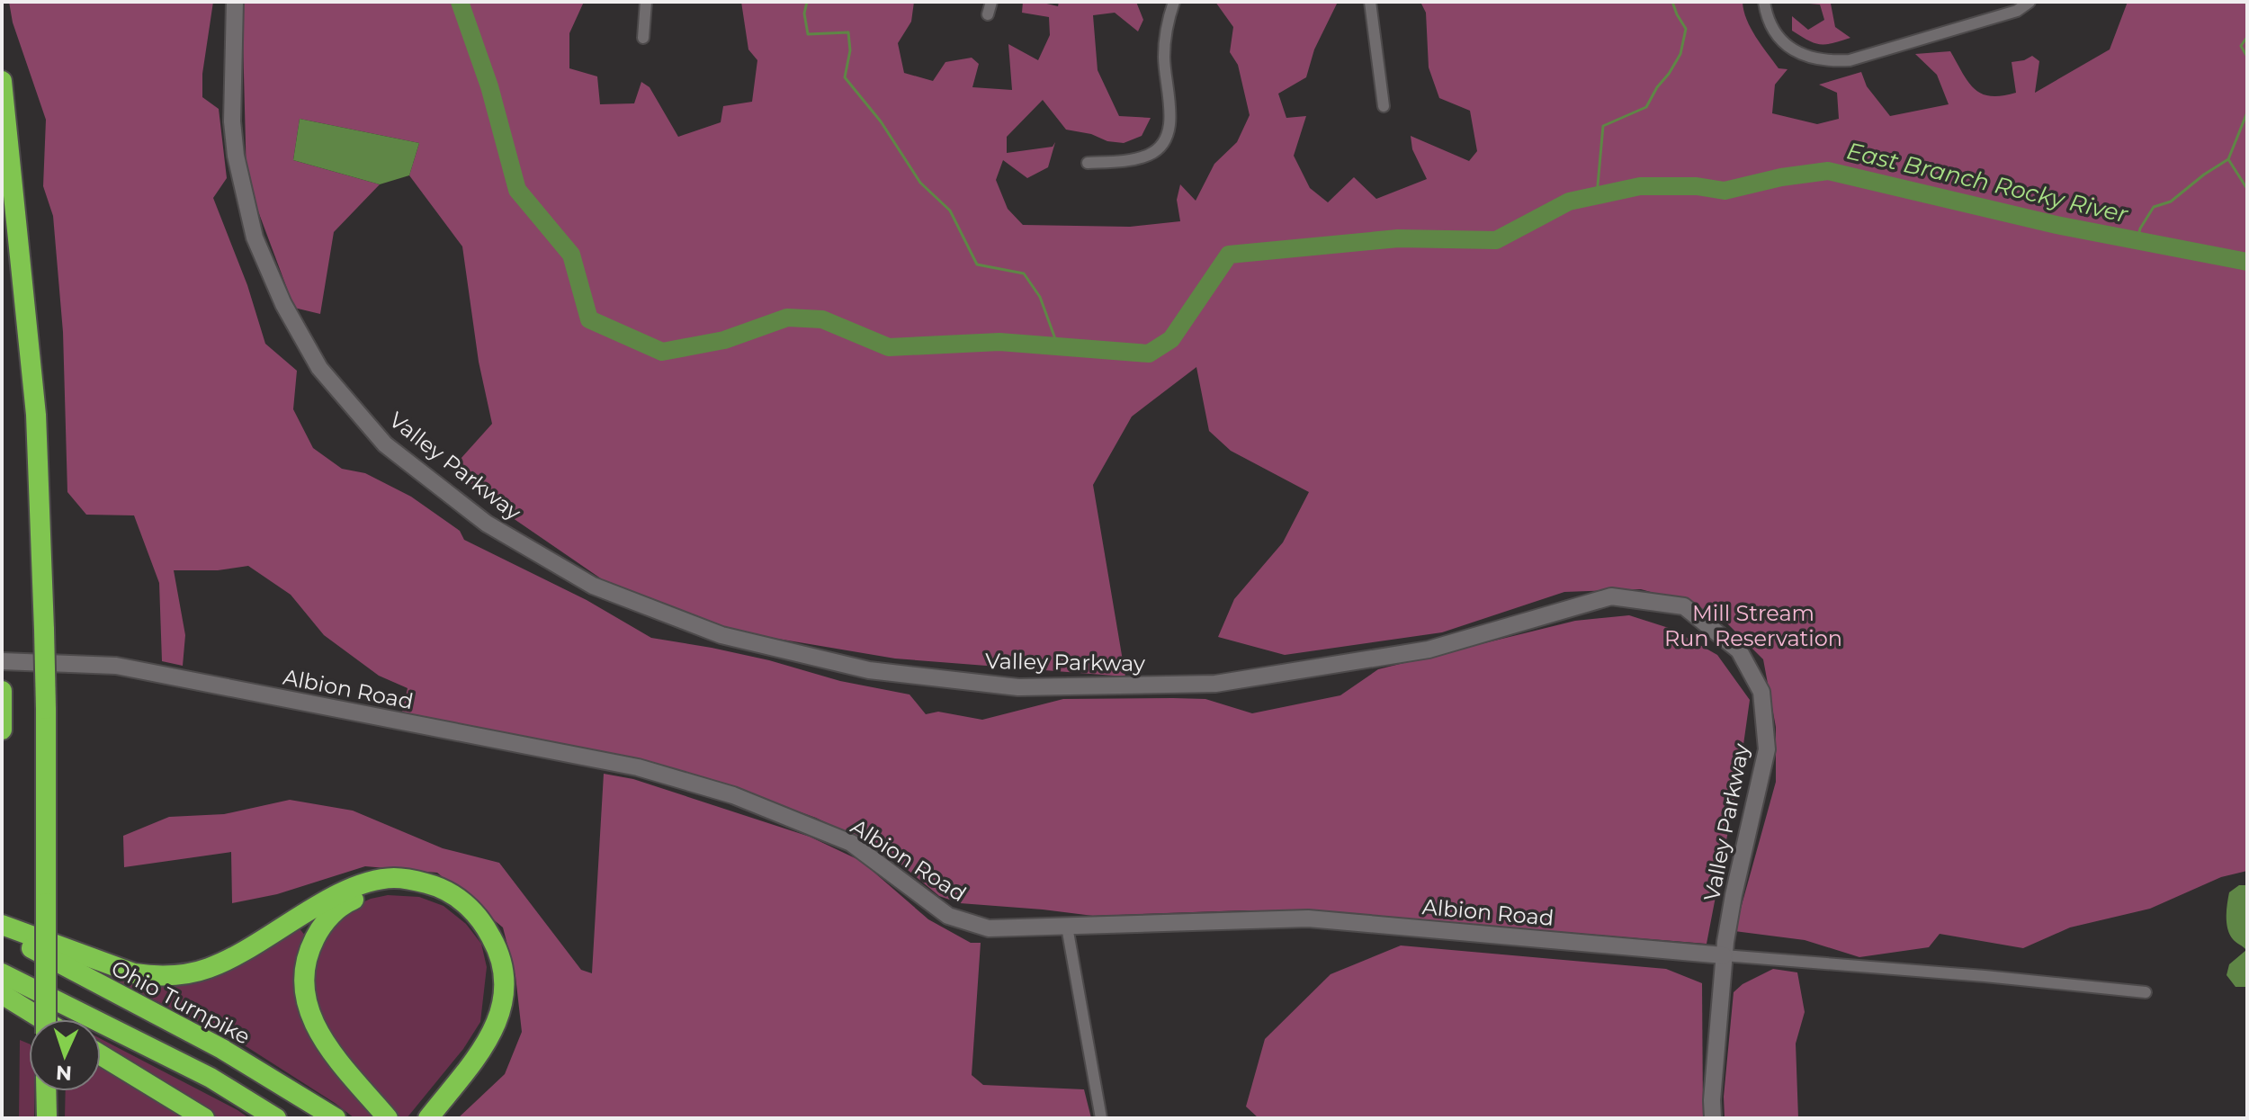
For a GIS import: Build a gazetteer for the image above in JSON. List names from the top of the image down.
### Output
{
  "streets": {
    "highway": ["Ohio Turnpike"],
    "street": ["Valley Parkway", "Albion Road"]
  },
  "crossings": [
    ["Valley Parkway", "Albion Road"]
  ],
  "water": ["East Branch Rocky River"],
  "parks": ["Mill Stream Run Reservation"],
  "north": "bottom"
}
